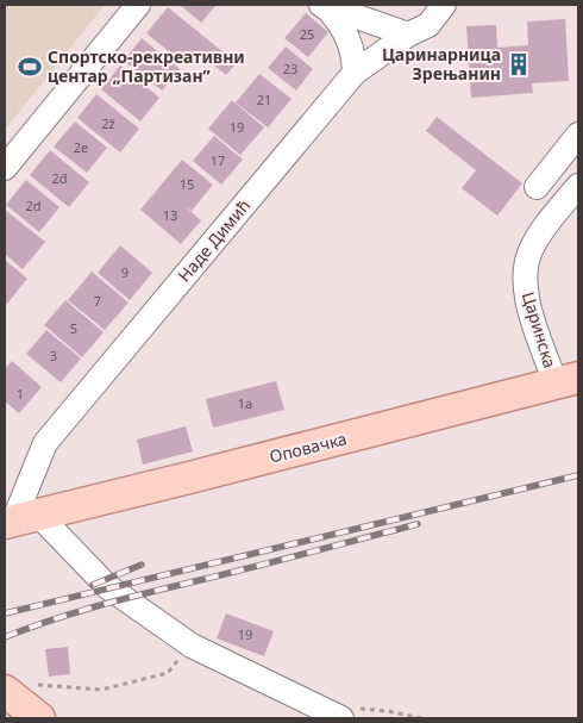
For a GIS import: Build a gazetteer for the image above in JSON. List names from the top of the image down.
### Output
{
  "streets": {
    "main road": ["Оповачка"],
    "street": ["Наде Димић", "Царинска"]
  },
  "crossings": [
    ["Наде Димић", "Оповачка"],
    ["Царинска", "Оповачка"]
  ],
  "places": {
    "building": ["Царинарница Зрењанин"],
    "sports": ["Спортско-рекреативни центар „Партизан”"]
  },
  "house_numbers": [
    "25",
    "23",
    "21",
    "2ž",
    "19",
    "2e",
    "17",
    "2đ",
    "15",
    "2d",
    "13",
    "9",
    "7",
    "5",
    "3",
    "1",
    "1a",
    "19"
  ]
}
